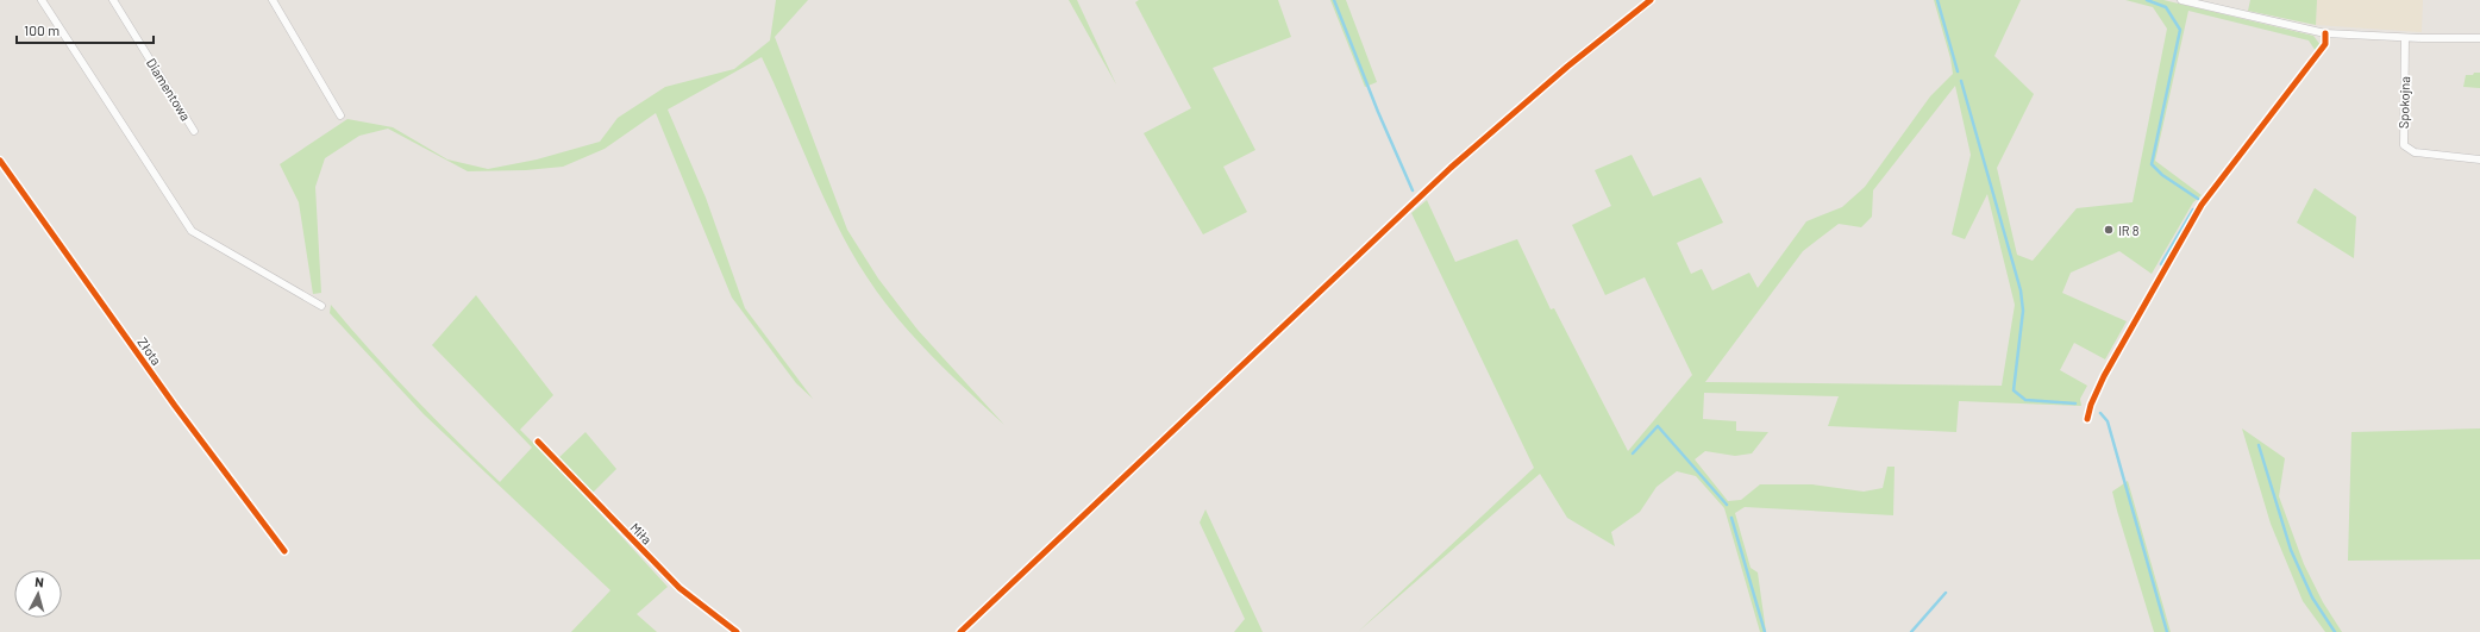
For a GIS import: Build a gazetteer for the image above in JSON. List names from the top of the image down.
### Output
{
  "streets": {
    "street": [
      "Diamentowa",
      "Spokojna",
      "Złota",
      "Miła"
    ]
  },
  "places": ["IR 8"],
  "scale_bar": "100 m",
  "north": "top"
}
